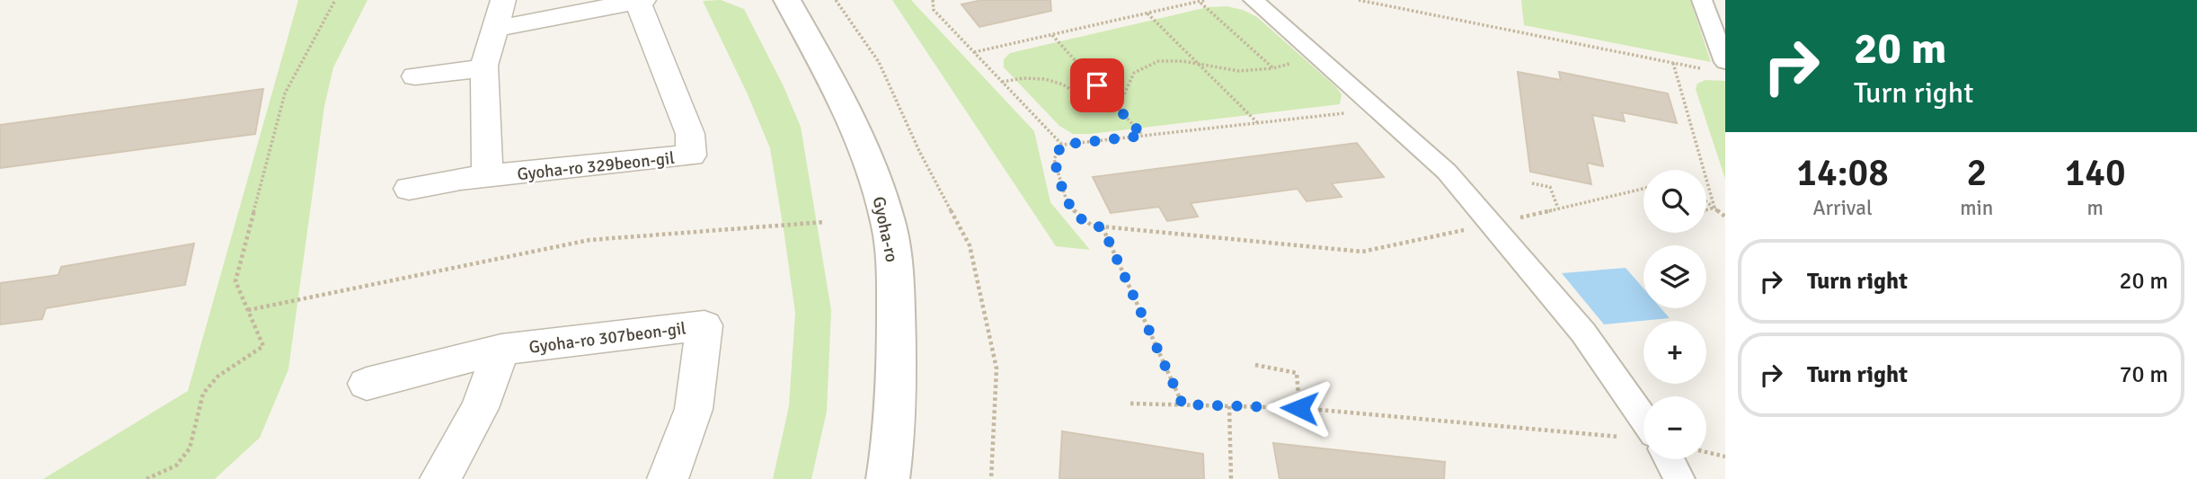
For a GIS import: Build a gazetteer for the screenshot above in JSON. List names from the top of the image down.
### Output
{
  "streets": {
    "street": ["Gyoha-ro 329beon-gil", "Gyoha-ro", "Gyoha-ro 307beon-gil"]
  },
  "page": {
    "turn": ["20 m", "Turn right"],
    "eta": [
      "14:08",
      "Arrival",
      "2",
      "min",
      "140",
      "m"
    ],
    "map_buttons": ["+", "−"],
    "list": [
      {
        "name": "Turn right",
        "value": "20 m"
      },
      {
        "name": "Turn right",
        "value": "70 m"
      }
    ]
  }
}
